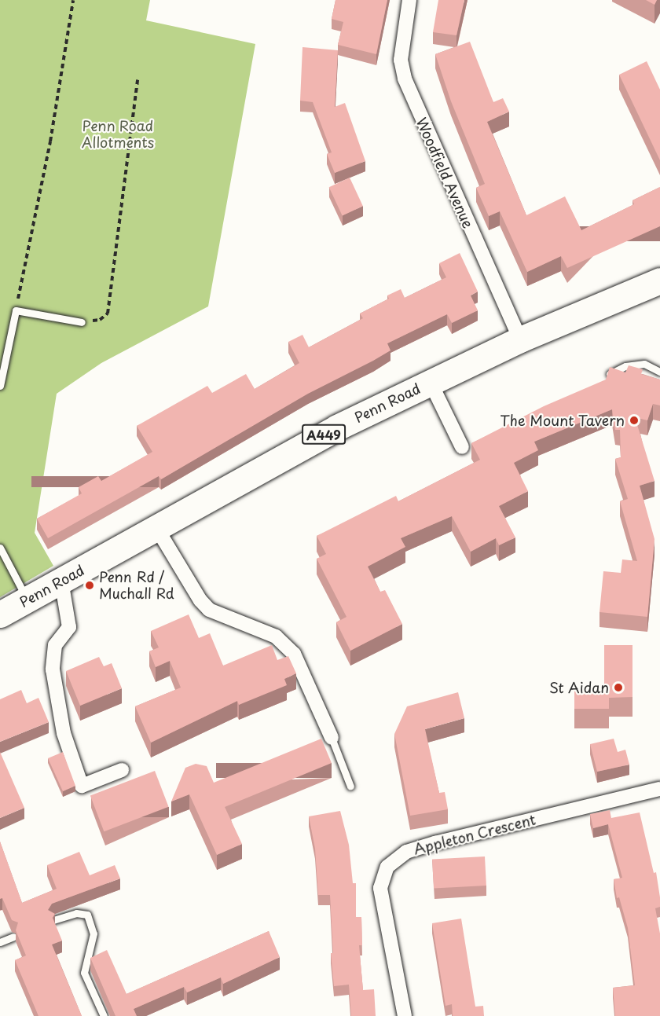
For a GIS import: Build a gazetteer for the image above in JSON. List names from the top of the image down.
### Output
{
  "streets": {
    "highway": ["Penn Road", "A449"],
    "street": ["Woodfield Avenue", "Appleton Crescent"]
  },
  "crossings": [
    ["Woodfield Avenue", "Penn Road"]
  ],
  "parks": ["Penn Road Allotments"],
  "places": ["The Mount Tavern", "Penn Rd / Muchall Rd", "St Aidan"]
}
